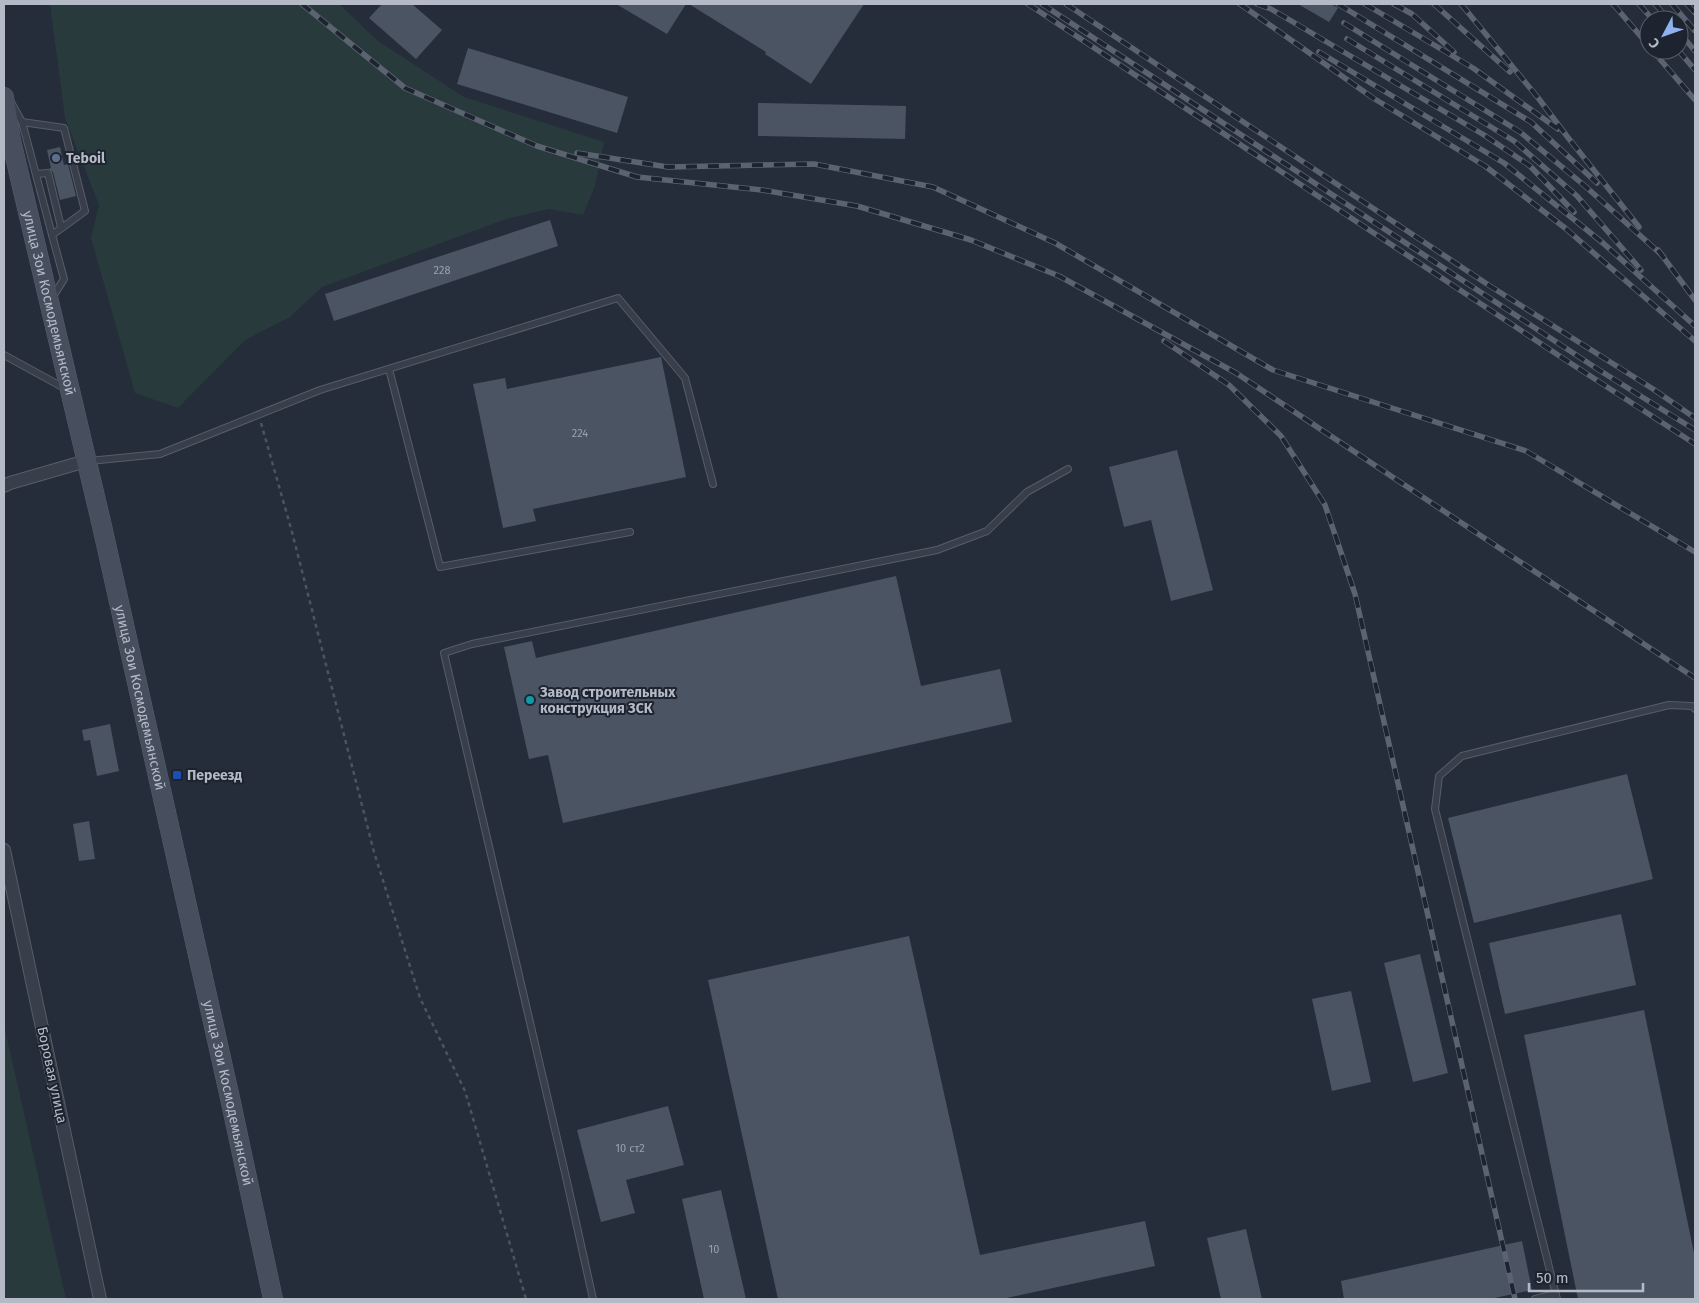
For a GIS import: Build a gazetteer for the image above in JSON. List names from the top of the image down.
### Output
{
  "streets": {
    "main road": ["улица Зои Космодемьянской"],
    "street": ["Боровая улица"]
  },
  "places": {
    "other": ["Teboil", "Завод строительных конструкция ЗСК"],
    "transit": ["Переезд"]
  },
  "house_numbers": [
    "228",
    "224",
    "10 ст2",
    "10"
  ],
  "scale_bar": "50 m",
  "north": "bottom left"
}
